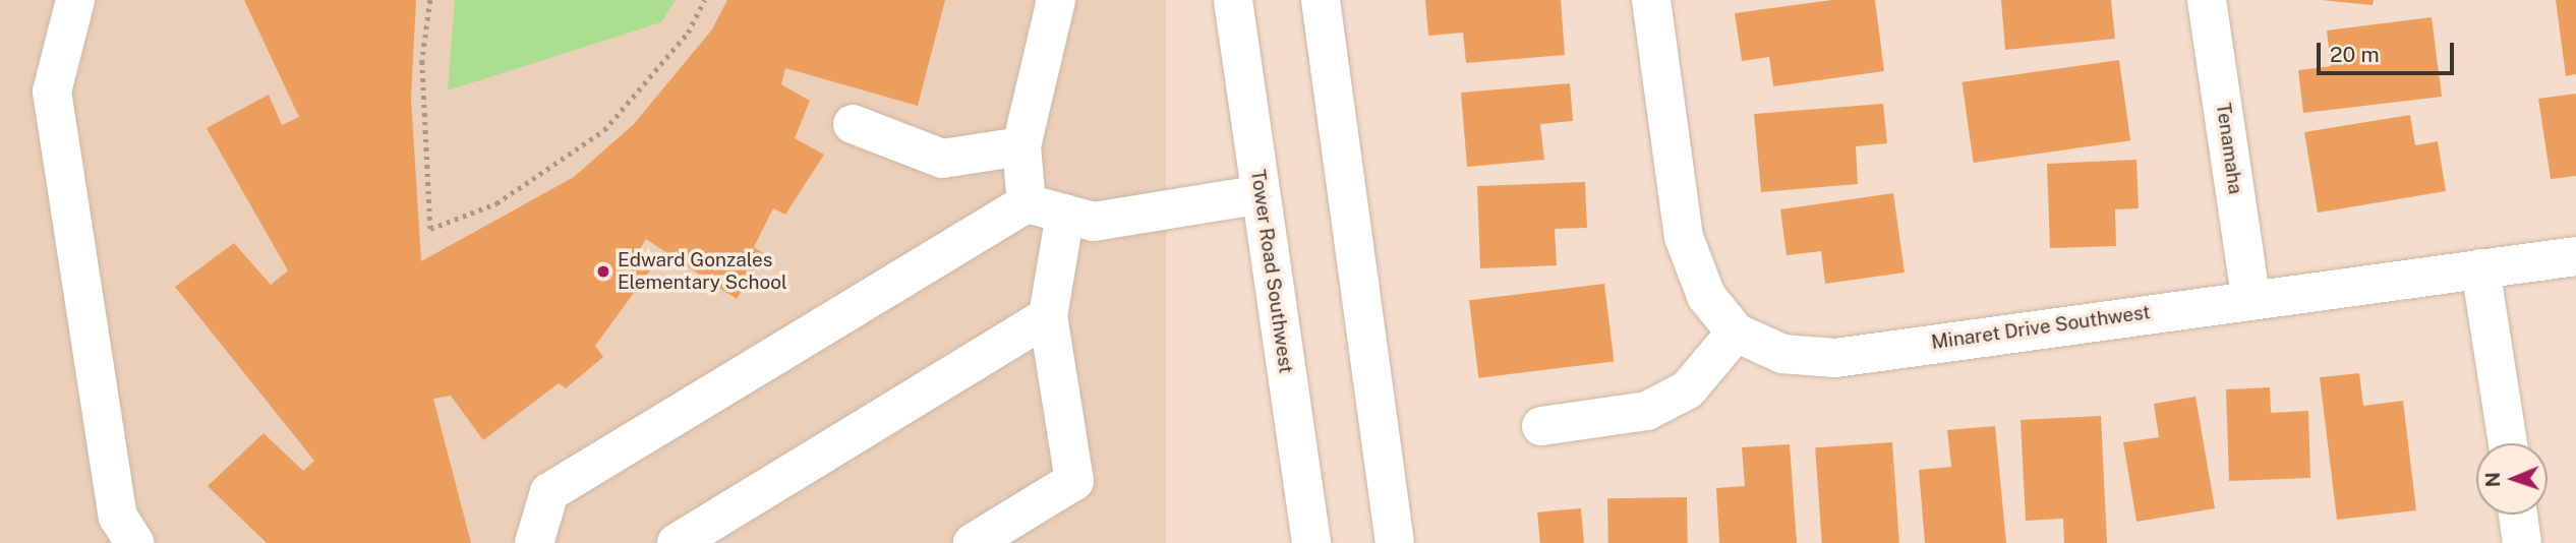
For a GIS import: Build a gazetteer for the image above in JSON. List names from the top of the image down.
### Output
{
  "streets": {
    "street": ["Tenamaha", "Tower Road Southwest", "Minaret Drive Southwest"]
  },
  "crossings": [
    ["Tenamaha", "Minaret Drive Southwest"]
  ],
  "places": ["Edward Gonzales Elementary School"],
  "scale_bar": "20 m",
  "north": "left"
}
